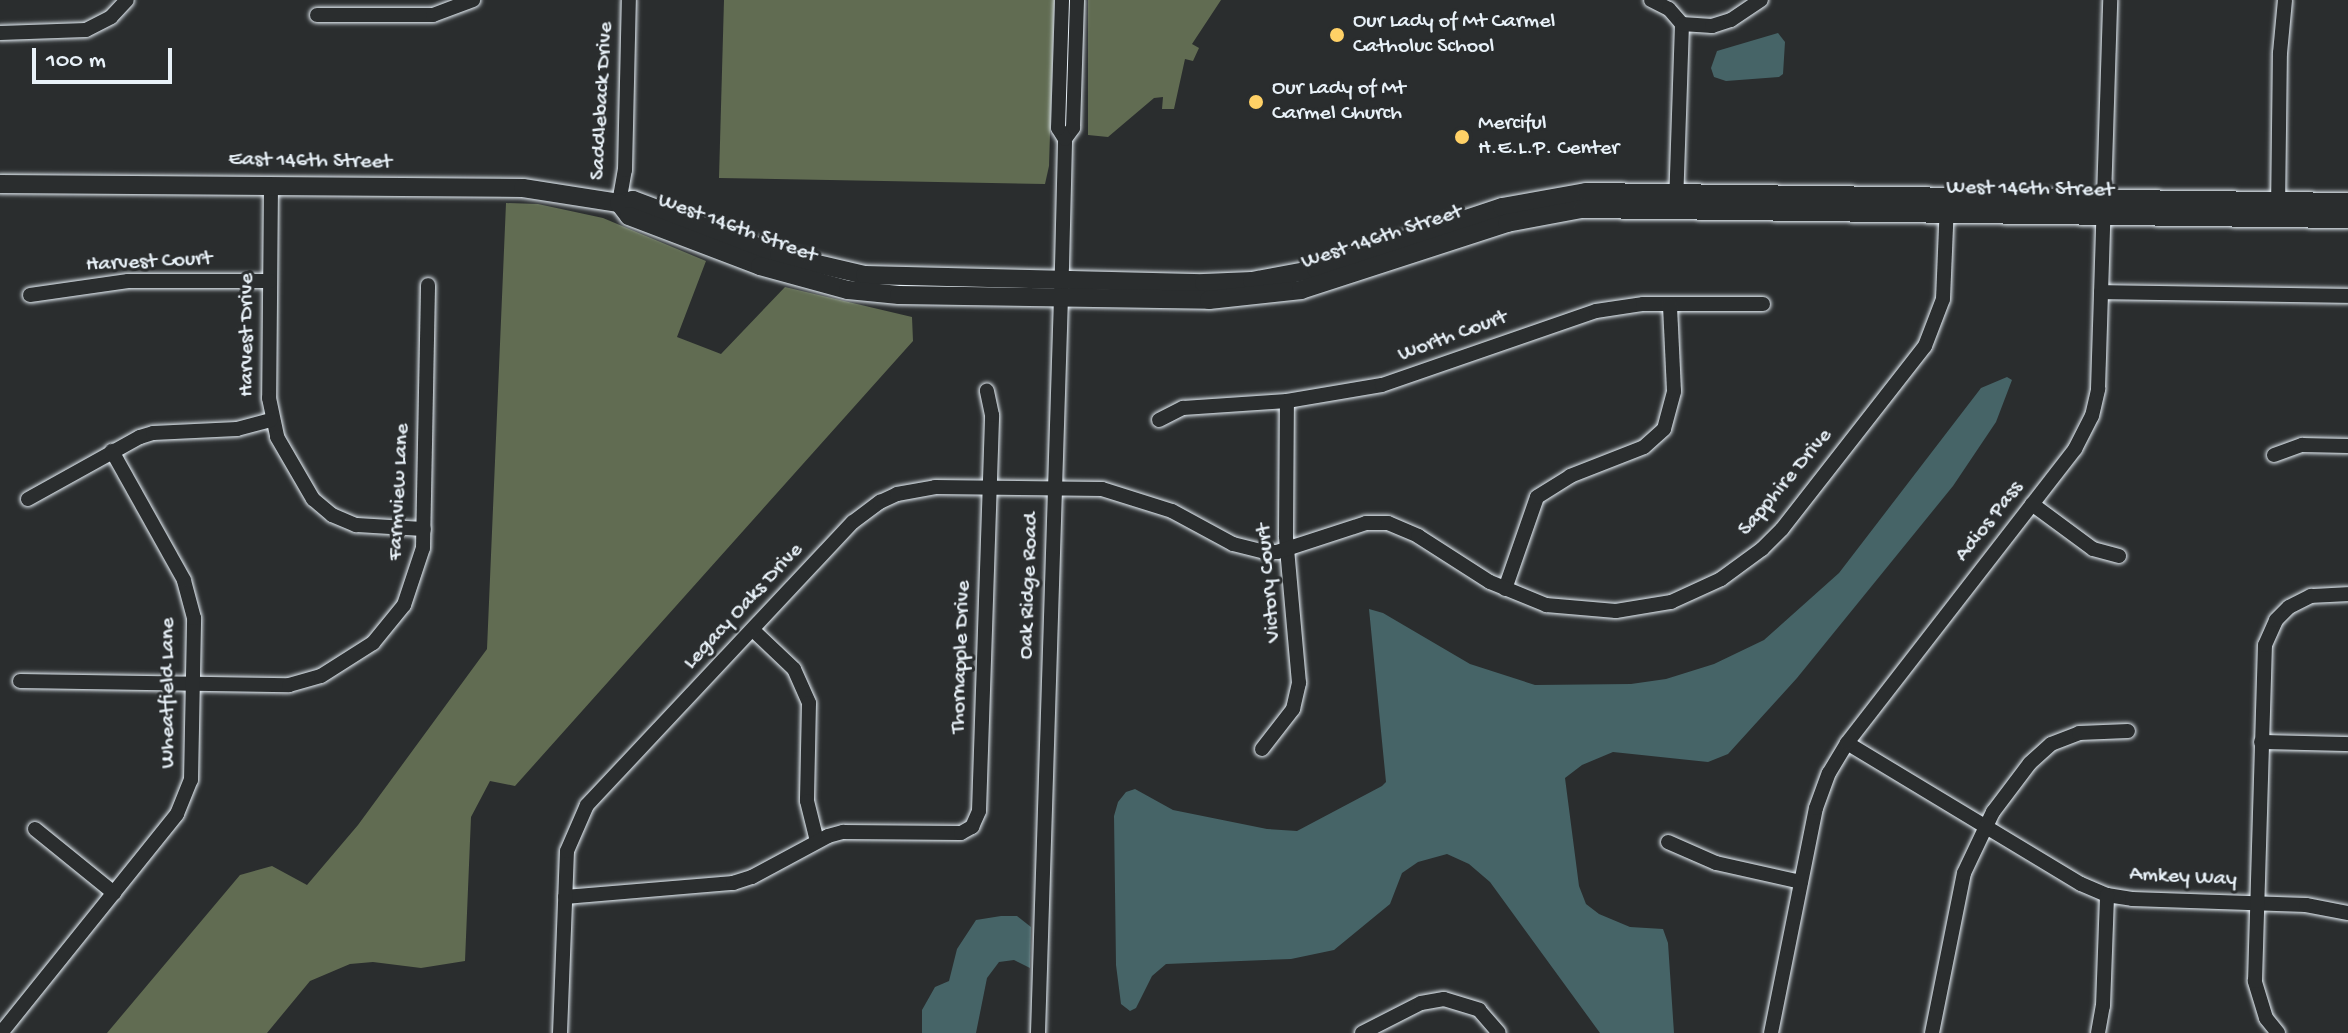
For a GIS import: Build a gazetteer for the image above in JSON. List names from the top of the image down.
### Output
{
  "streets": {
    "main road": ["East 146th Street", "West 146th Street"],
    "street": [
      "Saddleback Drive",
      "Harvest Court",
      "Harvest Drive",
      "Worth Court",
      "Sapphire Drive",
      "Farmview Lane",
      "Adios Pass",
      "Victory Court",
      "Oak Ridge Road",
      "Legacy Oaks Drive",
      "Thornapple Drive",
      "Wheatfield Lane",
      "Amkey Way"
    ]
  },
  "crossings": [
    ["Saddleback Drive", "East 146th Street"],
    ["Saddleback Drive", "West 146th Street"],
    ["East 146th Street", "West 146th Street"],
    ["East 146th Street", "Harvest Drive"],
    ["West 146th Street", "Sapphire Drive"],
    ["West 146th Street", "Adios Pass"],
    ["West 146th Street", "Oak Ridge Road"],
    ["Harvest Court", "Harvest Drive"],
    ["Harvest Drive", "Farmview Lane"],
    ["Worth Court", "Victory Court"],
    ["Sapphire Drive", "Victory Court"],
    ["Sapphire Drive", "Oak Ridge Road"],
    ["Sapphire Drive", "Legacy Oaks Drive"],
    ["Farmview Lane", "Wheatfield Lane"],
    ["Adios Pass", "Amkey Way"],
    ["Oak Ridge Road", "Legacy Oaks Drive"],
    ["Legacy Oaks Drive", "Thornapple Drive"]
  ],
  "places": ["Our Lady of Mt Carmel Catholuc School", "Our Lady of Mt Carmel Church", "Merciful H.E.L.P. Center"],
  "scale_bar": "100 m"
}
